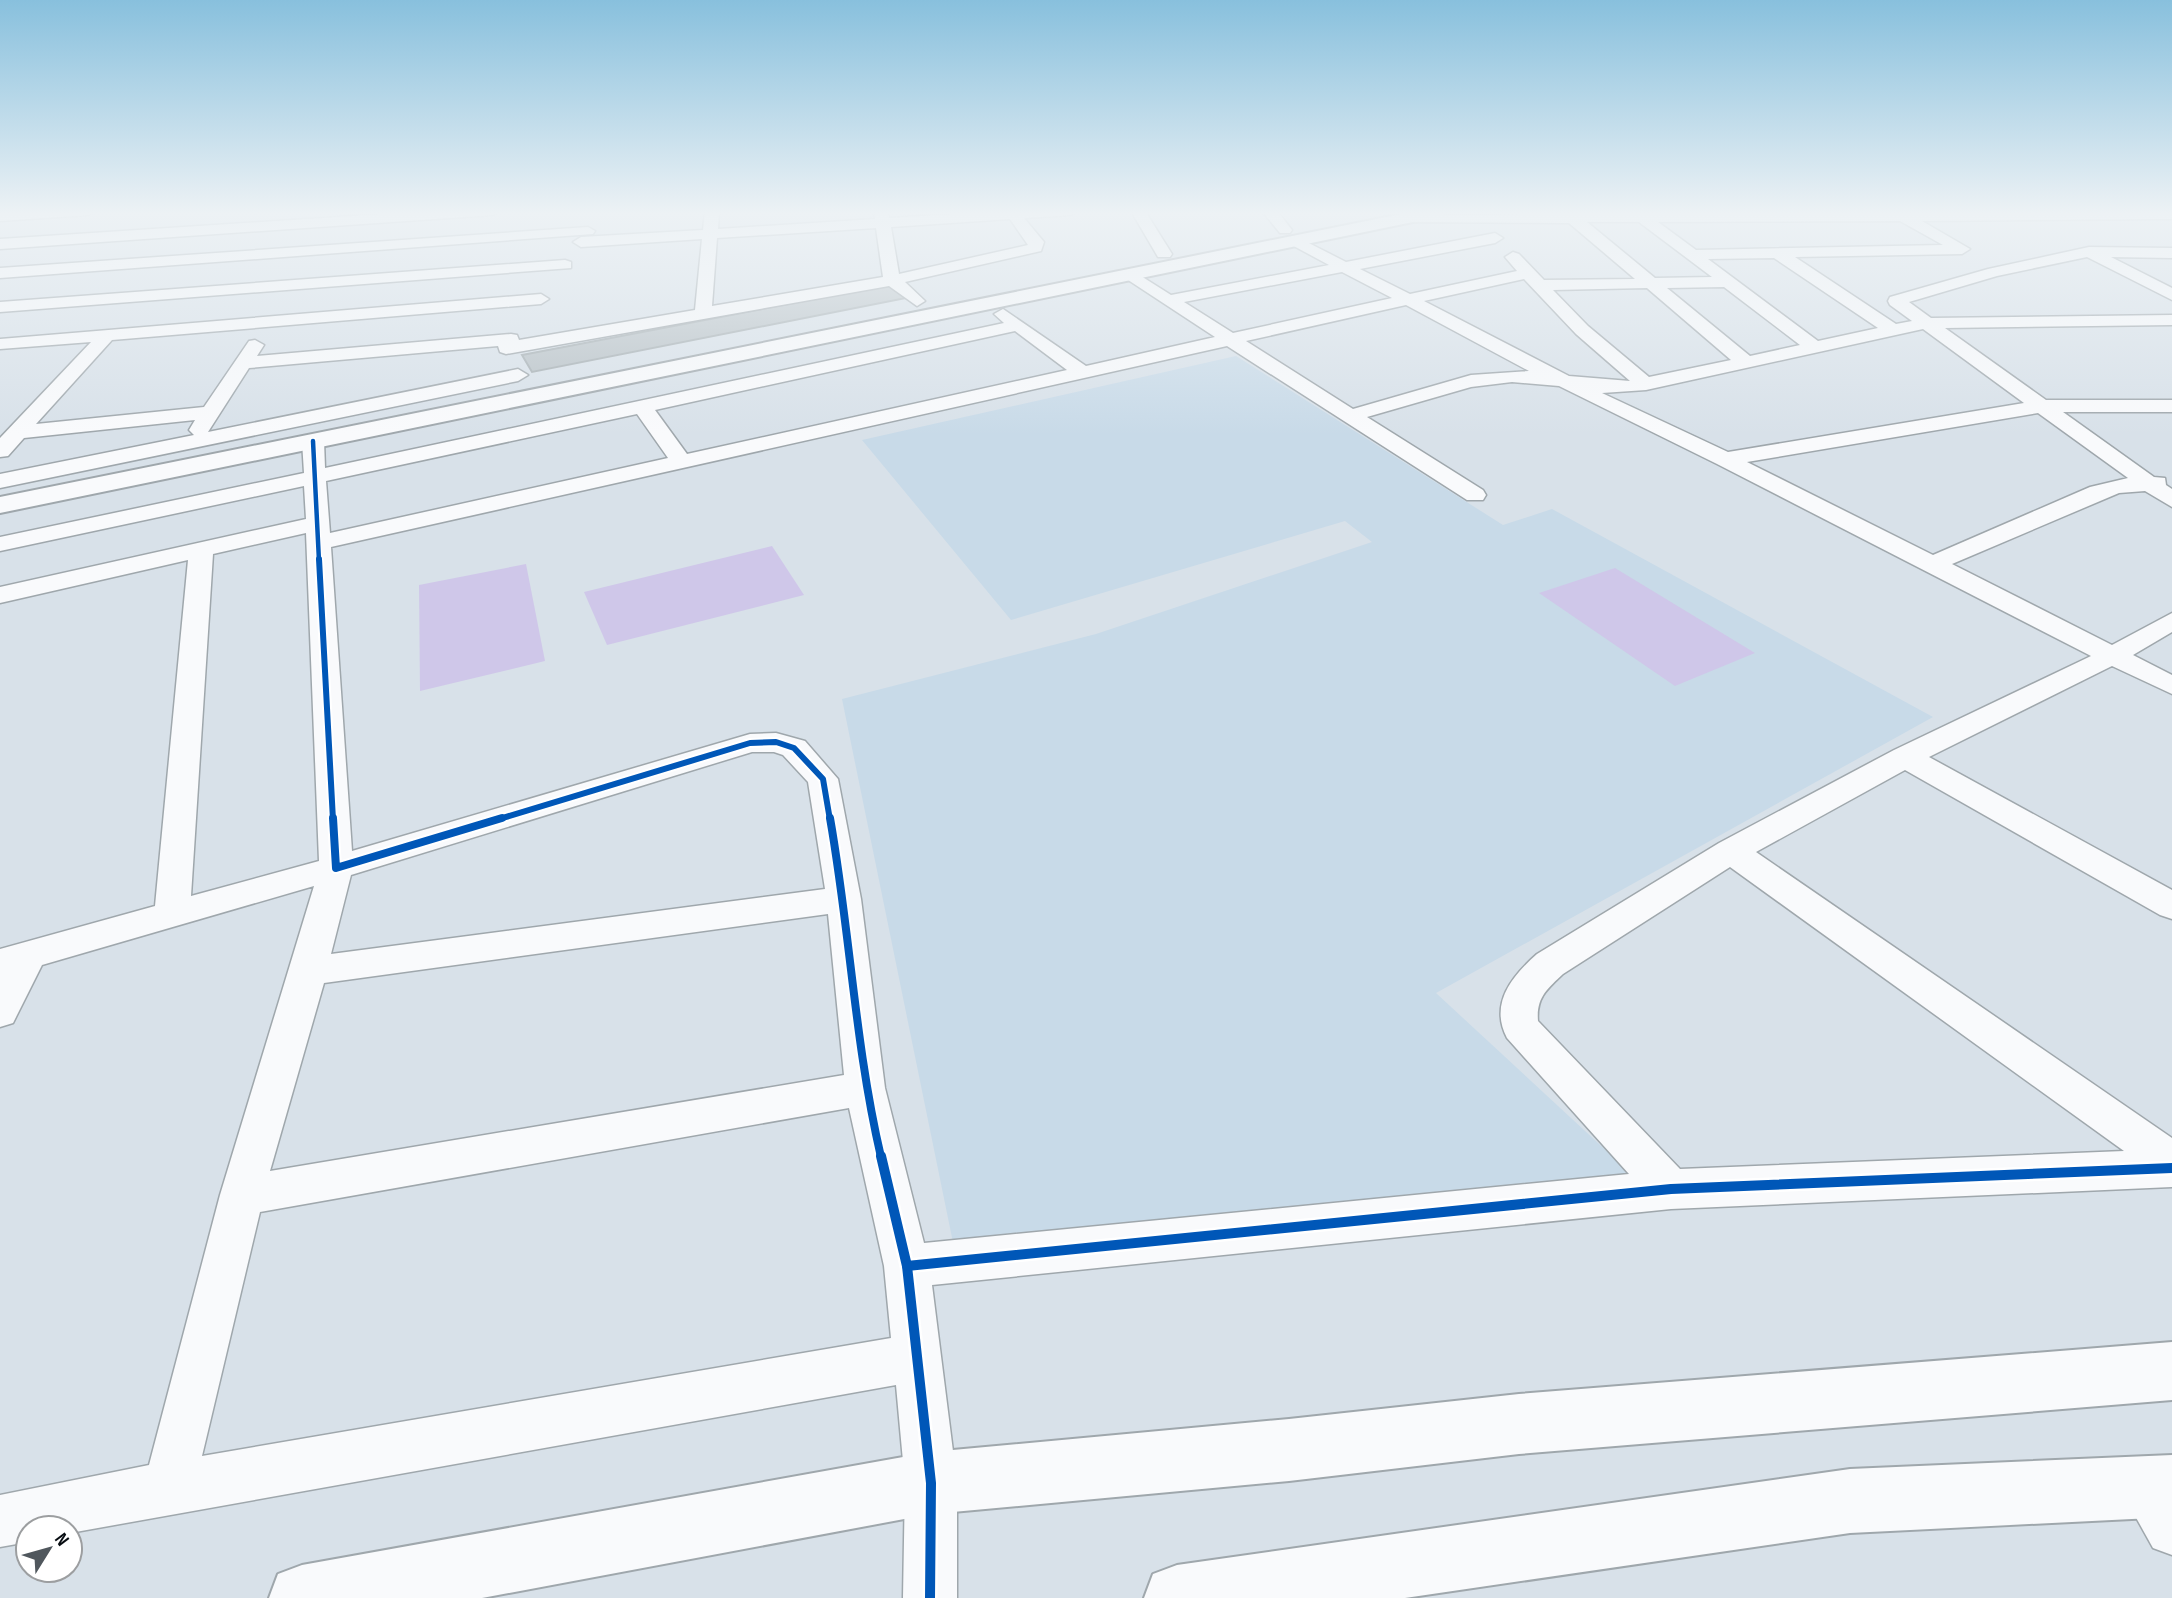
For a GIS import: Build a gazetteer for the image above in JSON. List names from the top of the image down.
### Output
{
  "north": "top right"
}
